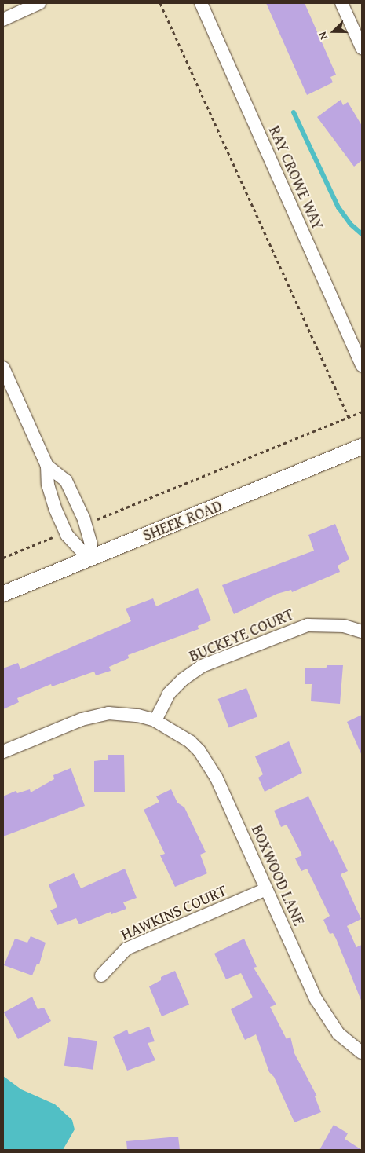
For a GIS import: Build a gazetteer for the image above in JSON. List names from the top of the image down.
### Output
{
  "streets": {
    "street": [
      "RAY CROWE WAY",
      "SHEEK ROAD",
      "BUCKEYE COURT",
      "BOXWOOD LANE",
      "HAWKINS COURT"
    ]
  },
  "crossings": [
    ["BUCKEYE COURT", "BOXWOOD LANE"],
    ["BOXWOOD LANE", "HAWKINS COURT"]
  ],
  "north": "left"
}
